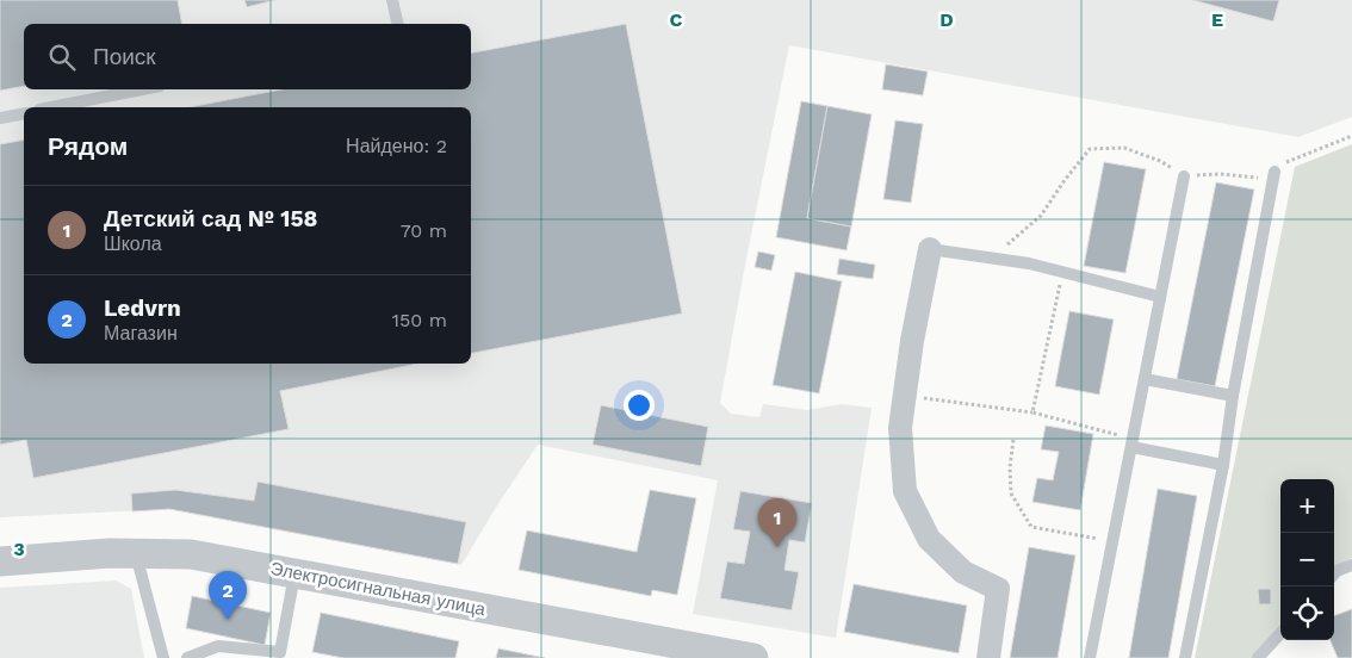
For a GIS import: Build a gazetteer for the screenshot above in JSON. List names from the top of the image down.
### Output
{
  "streets": {
    "street": ["Электросигнальная улица"]
  },
  "page": {
    "search": "Поиск",
    "heading": ["Рядом", "Найдено: 2"],
    "list": [
      {
        "mark": "1",
        "name": "Детский сад № 158",
        "note": "Школа",
        "value": "70 m"
      },
      {
        "mark": "2",
        "name": "Ledvrn",
        "note": "Магазин",
        "value": "150 m"
      }
    ],
    "map_buttons": ["+", "−"],
    "pins": ["1", "2"]
  },
  "grid": {
    "columns": ["C", "D", "E"],
    "rows": ["3"]
  }
}
